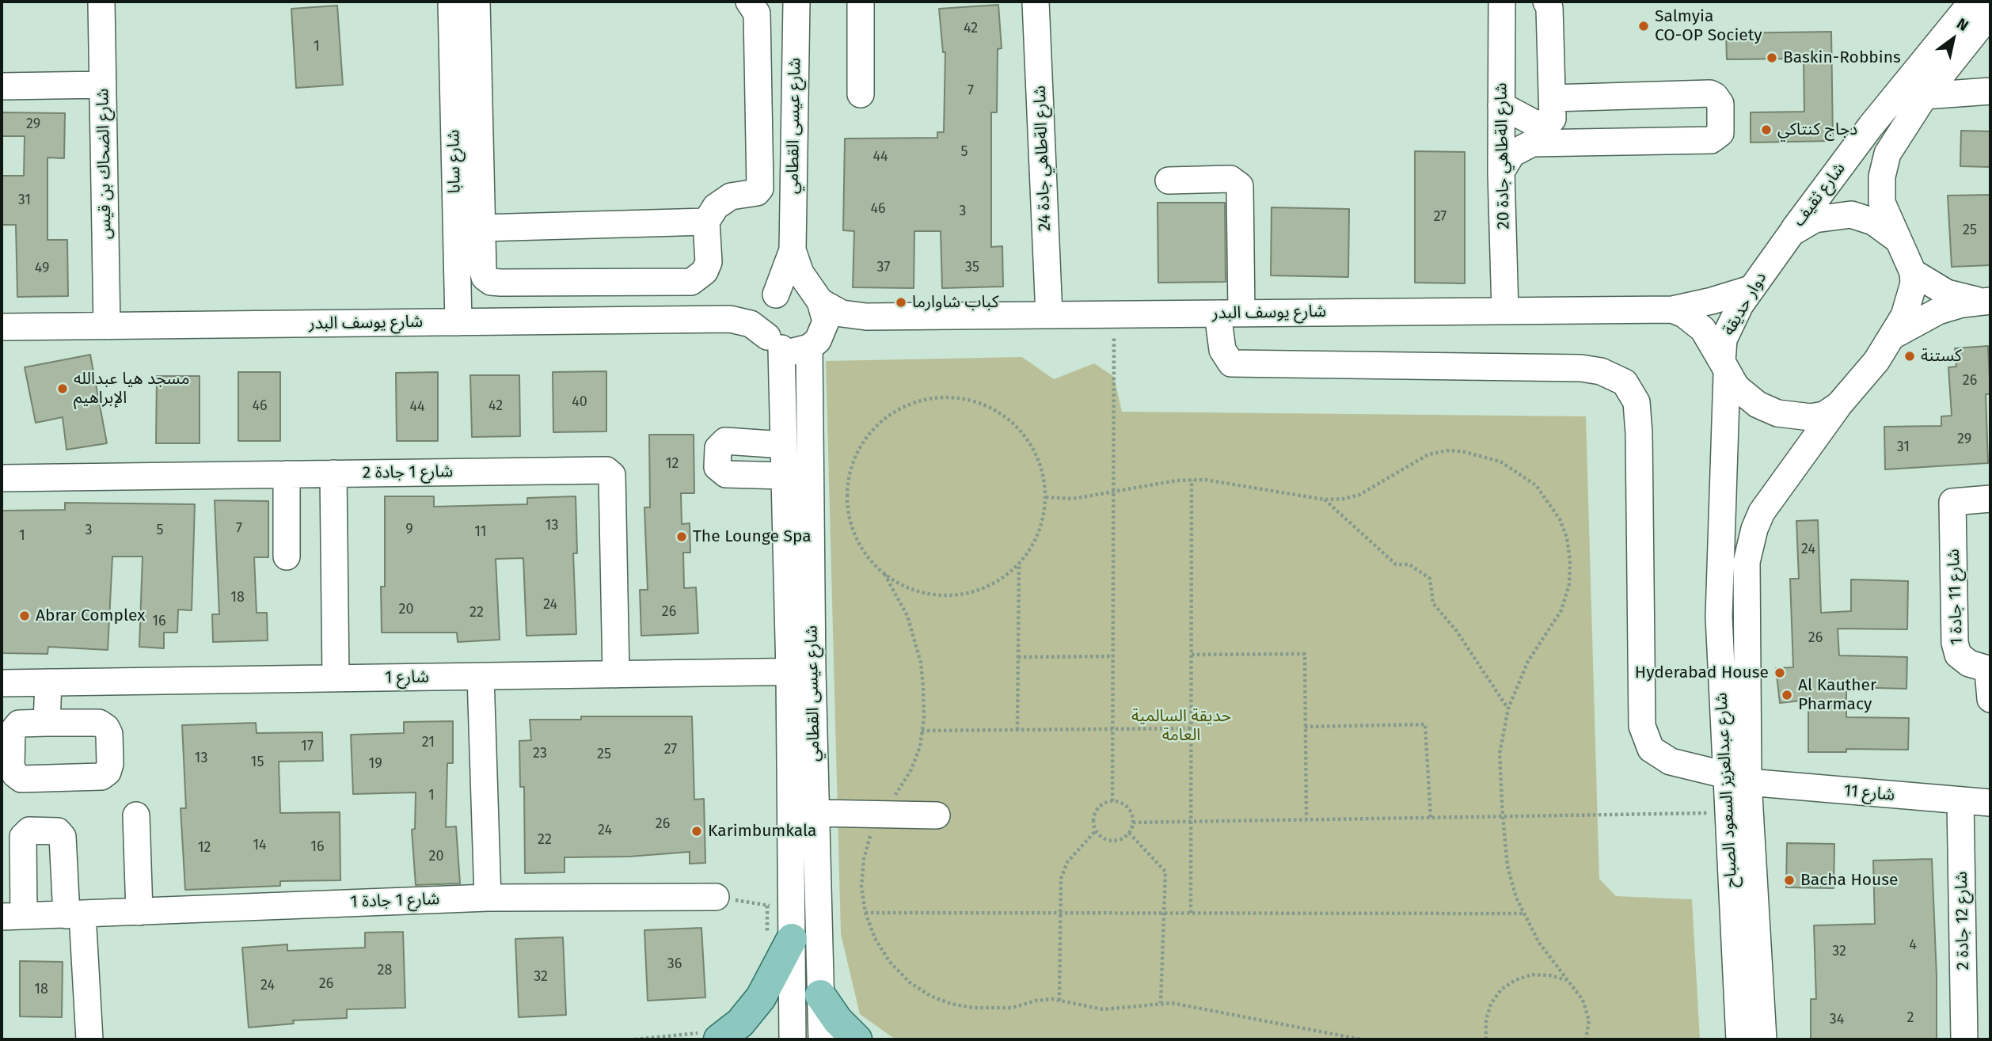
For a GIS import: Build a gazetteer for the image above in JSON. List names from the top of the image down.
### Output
{
  "streets": {
    "street": [
      "شارع عيسى القطامي",
      "شارع الةطاهي جادة 20",
      "شارع الةطاهي جادة 24",
      "شارع سابا",
      "شارع الضحاك بن قيس",
      "شارع ثقيف",
      "دوار حديقة",
      "شارع يوسف البدر",
      "شارع 1 جادة 2",
      "شارع 11 جادة 1",
      "شارع 1",
      "شارع عبدالعزيز السعود الصباح",
      "شارع 11",
      "شارع 1 جادة 1",
      "شارع 12 جادة 2"
    ]
  },
  "crossings": [
    ["شارع عيسى القطامي", "شارع يوسف البدر"],
    ["شارع عيسى القطامي", "شارع 1"],
    ["شارع الةطاهي جادة 20", "شارع يوسف البدر"],
    ["شارع الةطاهي جادة 24", "شارع يوسف البدر"],
    ["شارع سابا", "شارع يوسف البدر"],
    ["شارع الضحاك بن قيس", "شارع يوسف البدر"],
    ["شارع ثقيف", "دوار حديقة"],
    ["شارع ثقيف", "شارع يوسف البدر"],
    ["شارع ثقيف", "شارع عبدالعزيز السعود الصباح"],
    ["دوار حديقة", "شارع يوسف البدر"],
    ["دوار حديقة", "شارع عبدالعزيز السعود الصباح"],
    ["شارع يوسف البدر", "شارع عبدالعزيز السعود الصباح"],
    ["شارع يوسف البدر", "شارع 11"],
    ["شارع 1 جادة 2", "شارع 1"],
    ["شارع عبدالعزيز السعود الصباح", "شارع 11"],
    ["شارع 11", "شارع 12 جادة 2"]
  ],
  "parks": ["حديقة السالمية العامة"],
  "places": [
    "Salmyia CO-OP Society",
    "Baskin-Robbins",
    "دجاج كنتاكي",
    "كباب شاوارما",
    "كستنة",
    "مسجد هيا عبدالله الإبراهيم",
    "The Lounge Spa",
    "Abrar Complex",
    "Hyderabad House",
    "Al Kauther Pharmacy",
    "Karimbumkala",
    "Bacha House"
  ],
  "house_numbers": [
    "42",
    "1",
    "7",
    "29",
    "5",
    "44",
    "31",
    "46",
    "3",
    "27",
    "25",
    "37",
    "35",
    "49",
    "26",
    "40",
    "46",
    "42",
    "44",
    "29",
    "31",
    "12",
    "13",
    "7",
    "9",
    "3",
    "5",
    "11",
    "1",
    "24",
    "18",
    "24",
    "20",
    "26",
    "22",
    "16",
    "26",
    "21",
    "17",
    "27",
    "23",
    "25",
    "13",
    "15",
    "19",
    "1",
    "26",
    "24",
    "22",
    "14",
    "16",
    "12",
    "20",
    "4",
    "32",
    "36",
    "28",
    "32",
    "26",
    "24",
    "18",
    "2",
    "34"
  ],
  "north": "top right"
}
